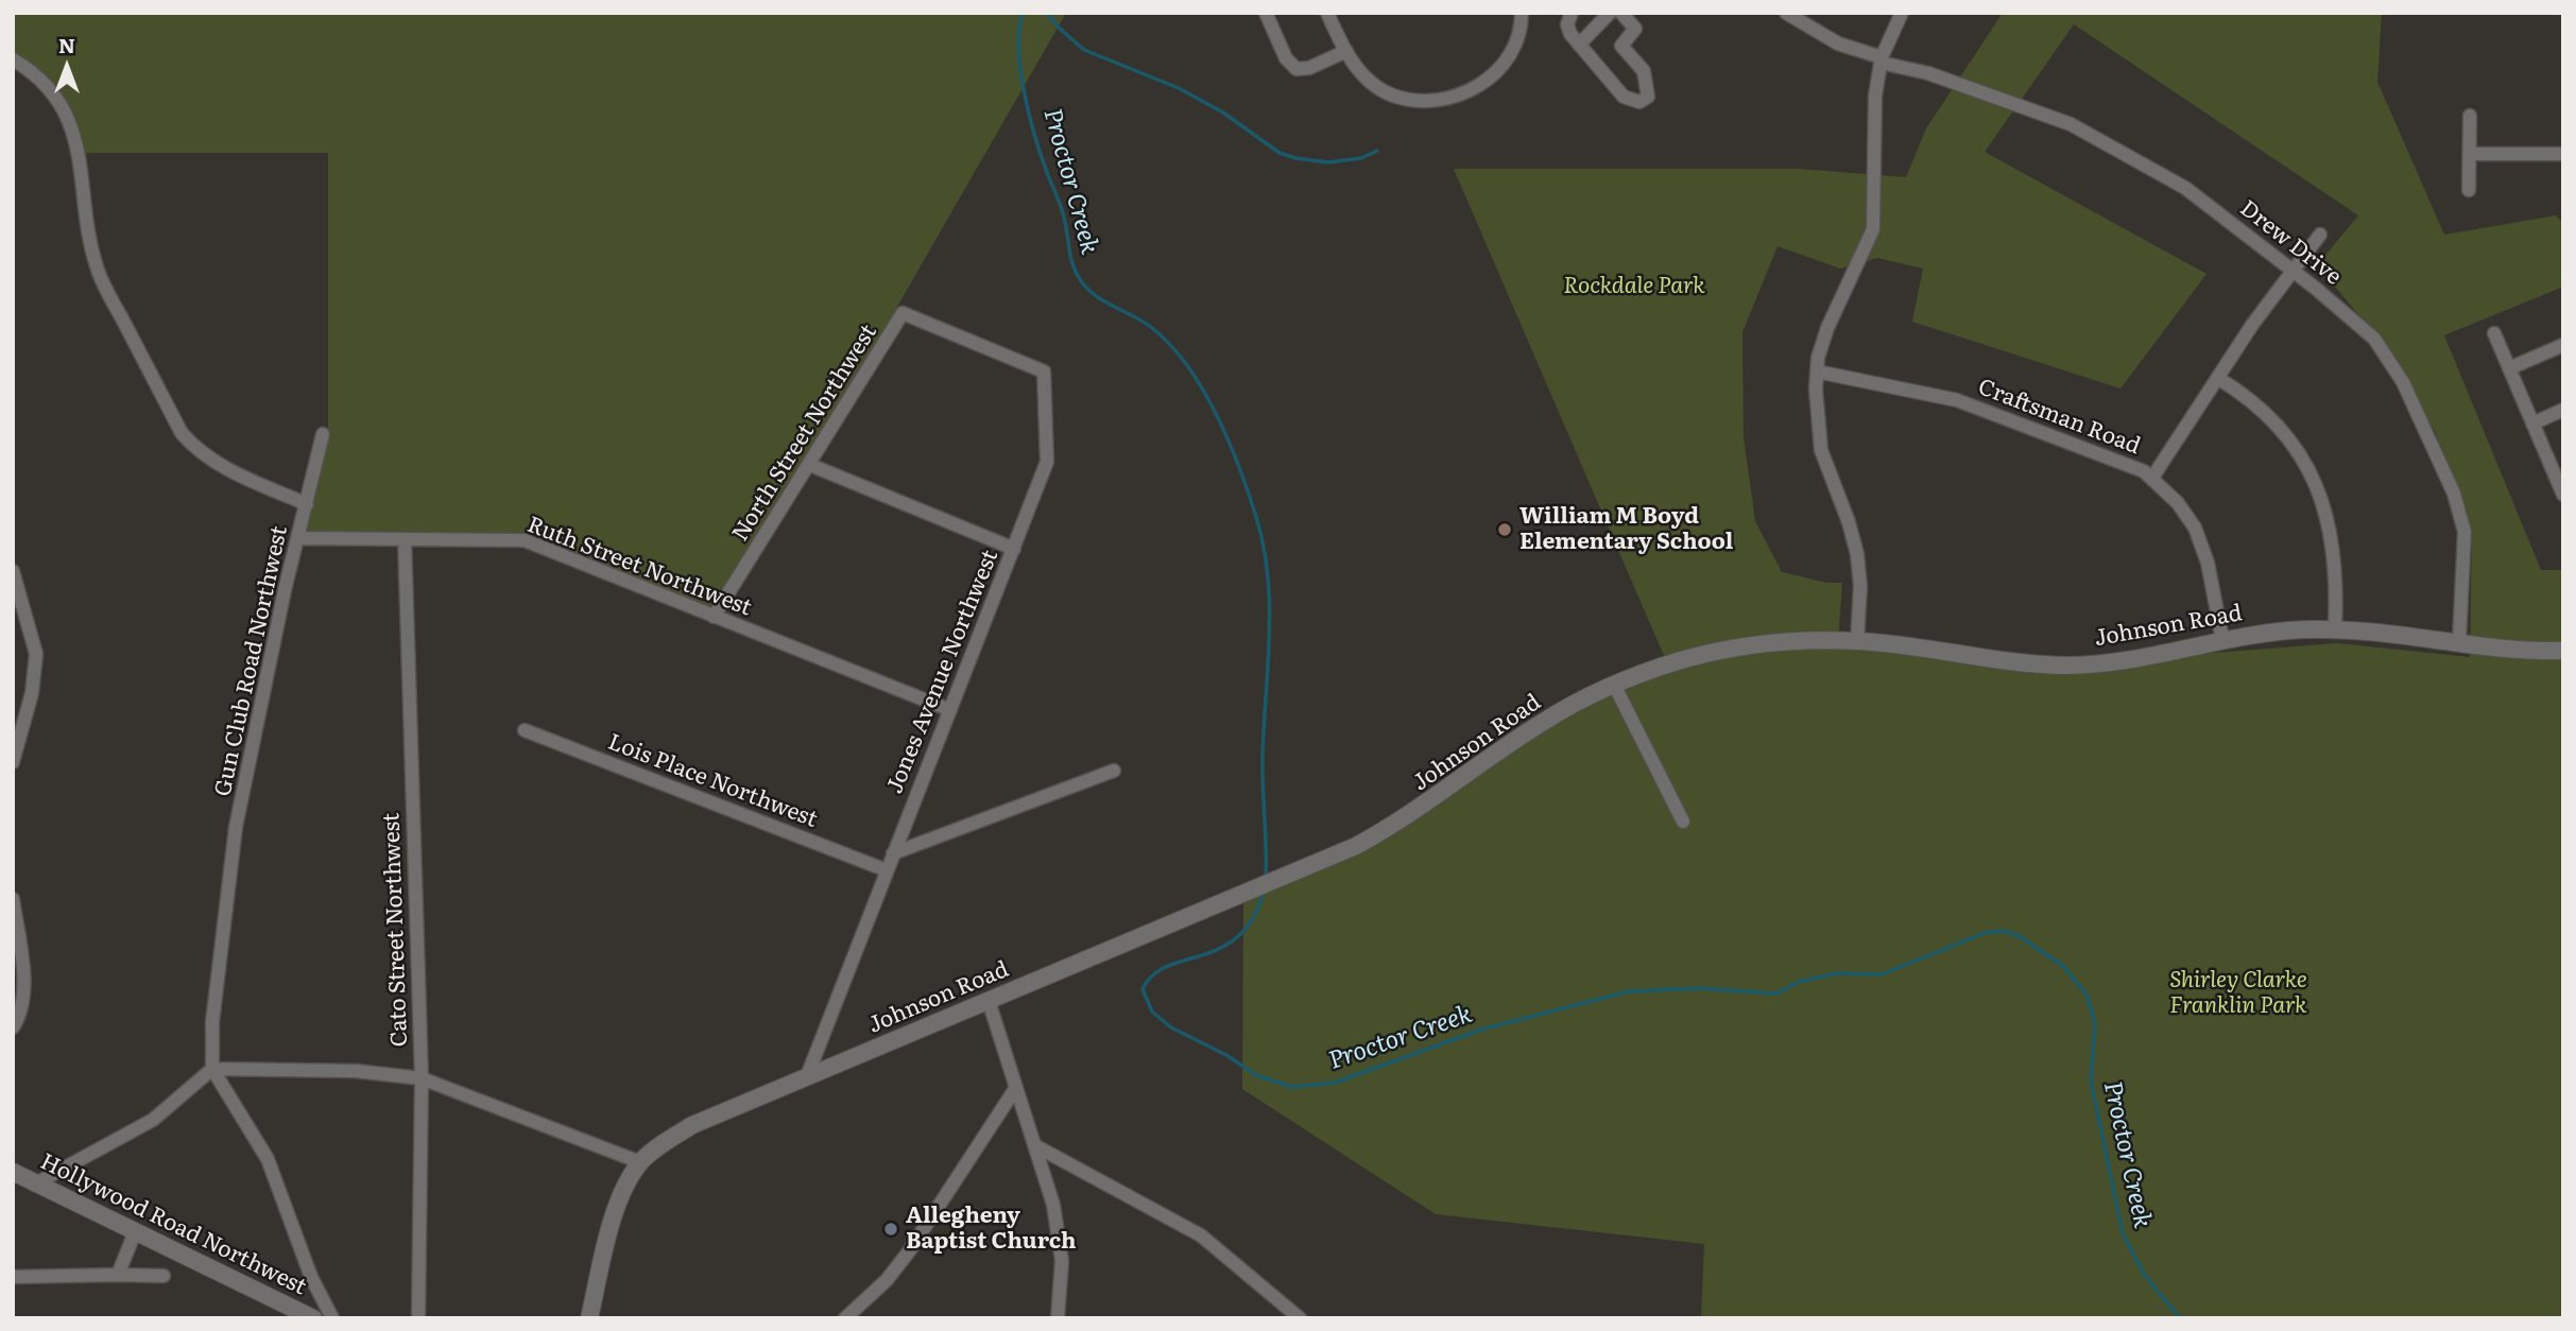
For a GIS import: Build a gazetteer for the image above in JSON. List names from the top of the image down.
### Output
{
  "streets": {
    "street": [
      "Drew Drive",
      "Craftsman Road",
      "North Street Northwest",
      "Ruth Street Northwest",
      "Johnson Road",
      "Gun Club Road Northwest",
      "Jones Avenue Northwest",
      "Lois Place Northwest",
      "Cato Street Northwest",
      "Hollywood Road Northwest"
    ]
  },
  "crossings": [
    ["Drew Drive", "Johnson Road"],
    ["Craftsman Road", "Johnson Road"],
    ["North Street Northwest", "Ruth Street Northwest"],
    ["North Street Northwest", "Jones Avenue Northwest"],
    ["Ruth Street Northwest", "Gun Club Road Northwest"],
    ["Ruth Street Northwest", "Jones Avenue Northwest"],
    ["Ruth Street Northwest", "Cato Street Northwest"],
    ["Johnson Road", "Jones Avenue Northwest"],
    ["Jones Avenue Northwest", "Lois Place Northwest"]
  ],
  "water": ["Proctor Creek"],
  "parks": ["Rockdale Park", "Shirley Clarke Franklin Park"],
  "places": ["William M Boyd Elementary School", "Allegheny Baptist Church"],
  "north": "top"
}
